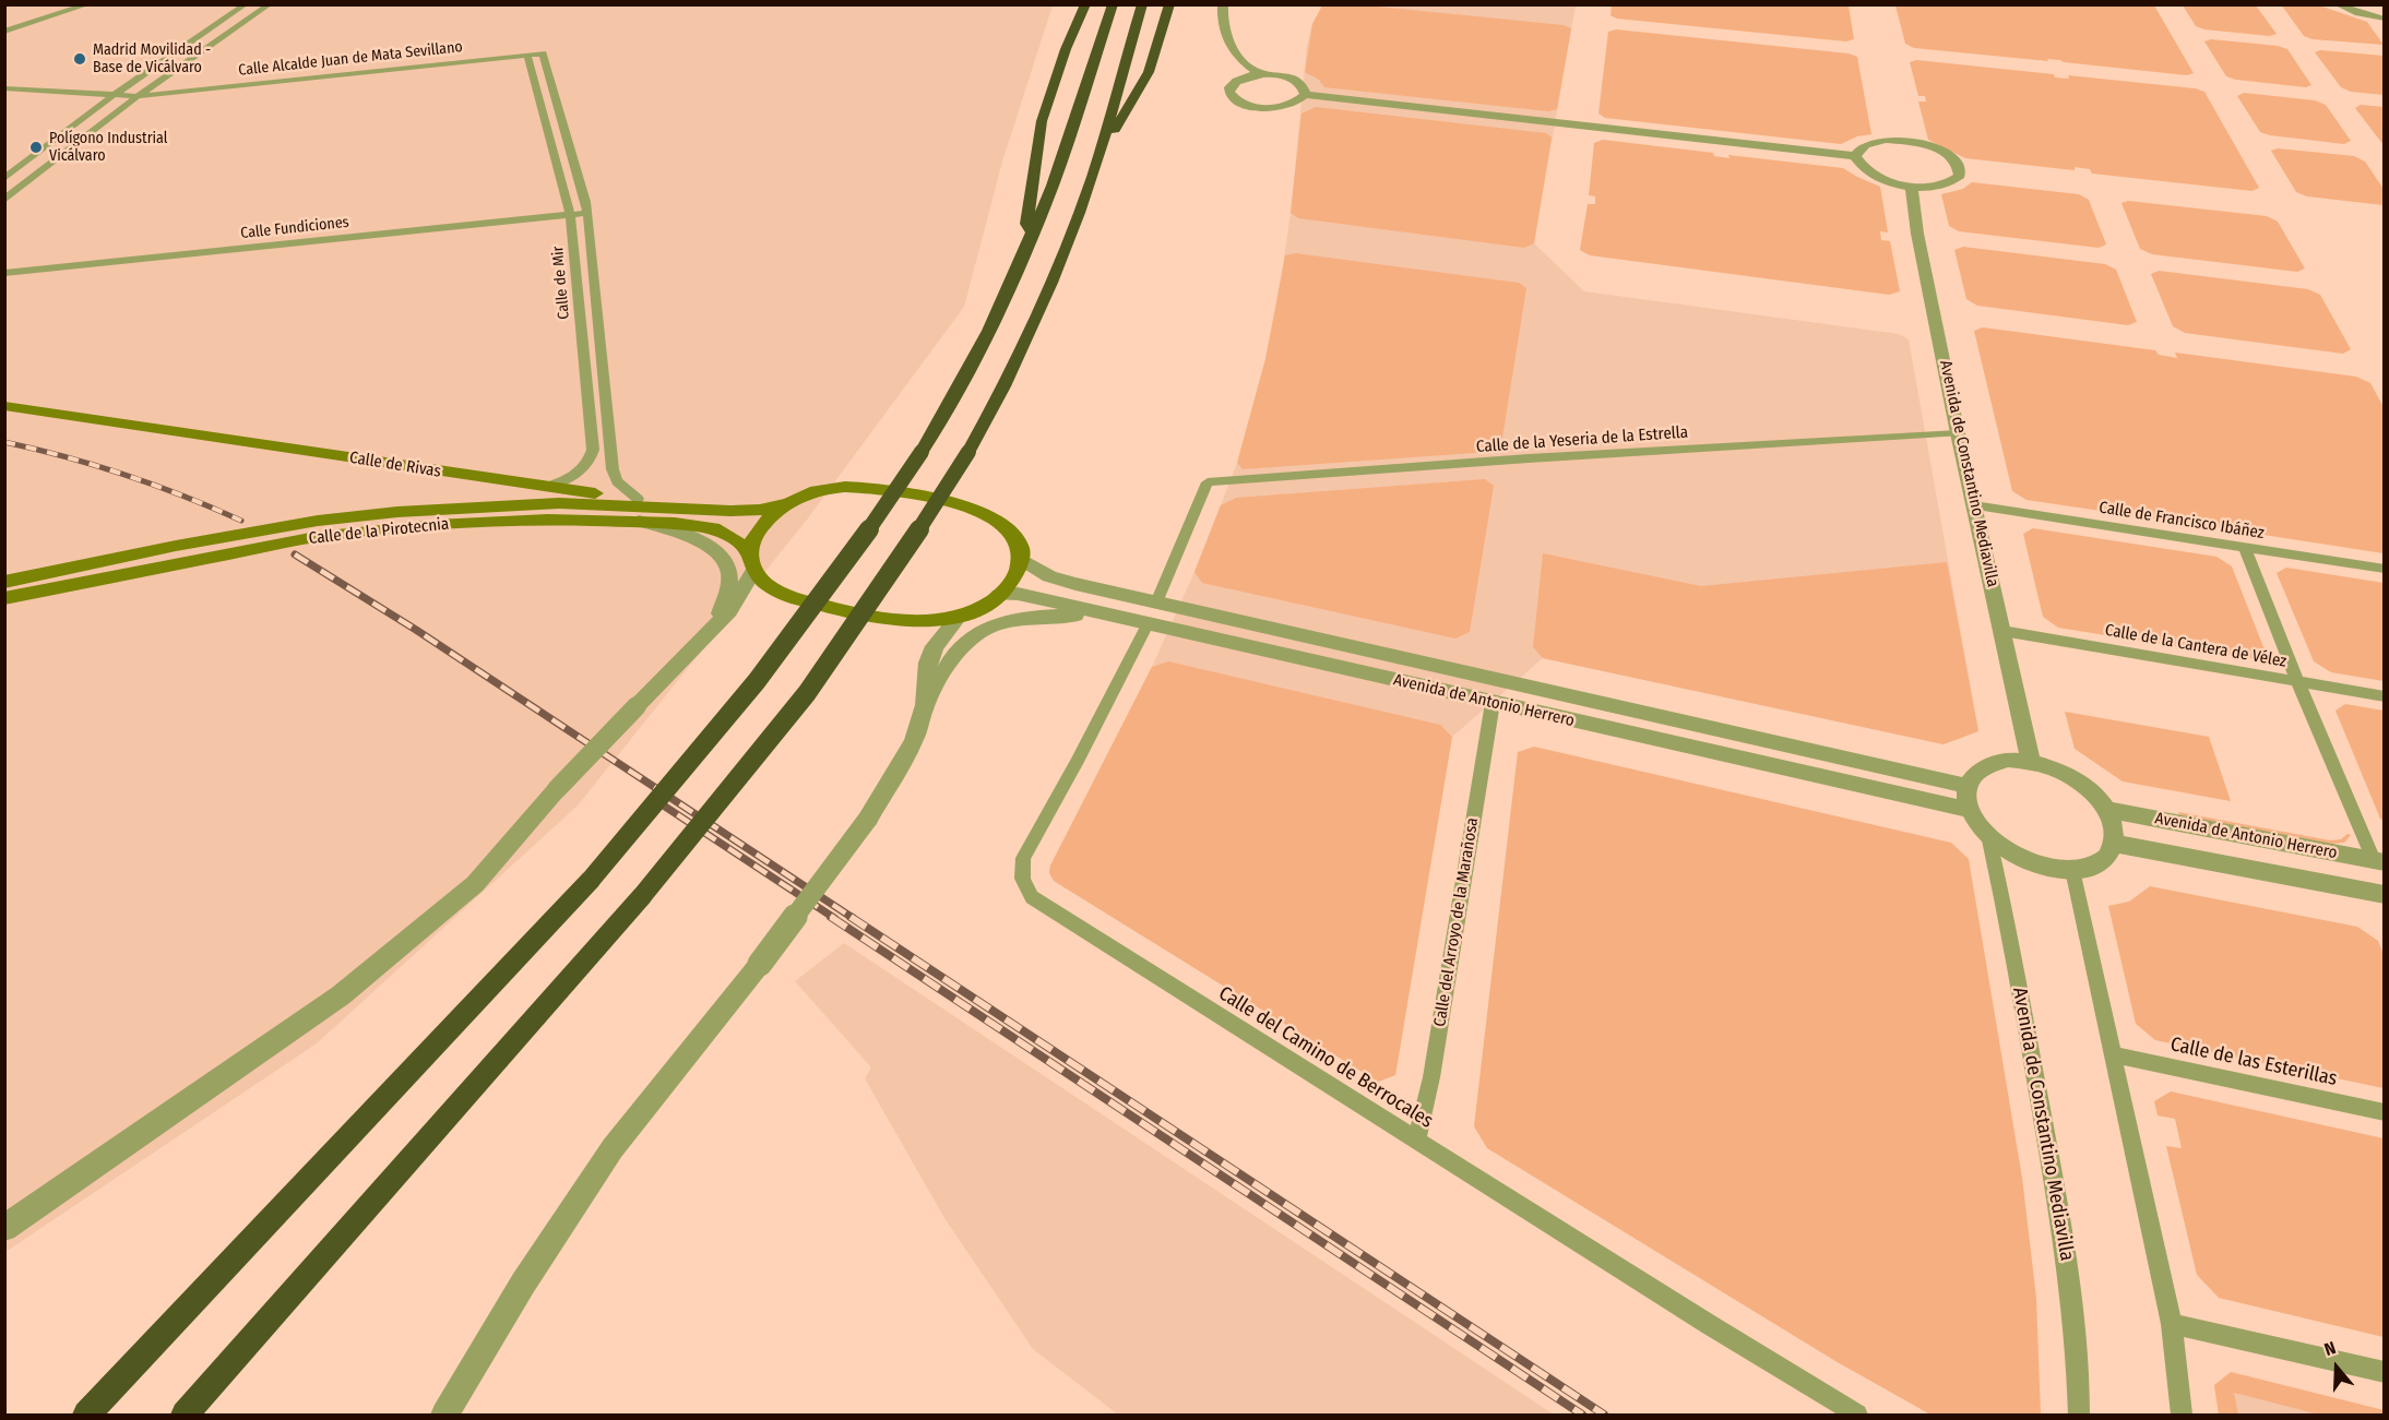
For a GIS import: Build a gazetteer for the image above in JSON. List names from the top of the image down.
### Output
{
  "streets": {
    "main road": ["Calle de Rivas", "Calle de la Pirotecnia"],
    "street": [
      "Calle Alcalde Juan de Mata Sevillano",
      "Calle Fundiciones",
      "Calle de Mir",
      "Calle de la Yeseria de la Estrella",
      "Avenida de Constantino Mediavilla",
      "Calle de Francisco Ibáñez",
      "Calle de la Cantera de Vélez",
      "Avenida de Antonio Herrero",
      "Calle del Arroyo de la Marañosa",
      "Calle del Camino de Berrocales",
      "Calle de las Esterillas"
    ]
  },
  "crossings": [
    ["Calle Alcalde Juan de Mata Sevillano", "Calle de Mir"],
    ["Calle Fundiciones", "Calle de Mir"],
    ["Calle de Mir", "Calle de Rivas"],
    ["Calle de la Yeseria de la Estrella", "Avenida de Constantino Mediavilla"],
    ["Calle de la Yeseria de la Estrella", "Avenida de Antonio Herrero"],
    ["Calle de Rivas", "Calle de la Pirotecnia"],
    ["Avenida de Constantino Mediavilla", "Calle de Francisco Ibáñez"],
    ["Avenida de Constantino Mediavilla", "Calle de la Cantera de Vélez"],
    ["Avenida de Constantino Mediavilla", "Avenida de Antonio Herrero"],
    ["Calle de la Pirotecnia", "Avenida de Antonio Herrero"],
    ["Avenida de Antonio Herrero", "Calle del Arroyo de la Marañosa"],
    ["Avenida de Antonio Herrero", "Calle del Camino de Berrocales"],
    ["Calle del Arroyo de la Marañosa", "Calle del Camino de Berrocales"]
  ],
  "places": ["Madrid Movilidad - Base de Vicálvaro", "Polígono Industrial Vicálvaro"],
  "north": "top"
}
